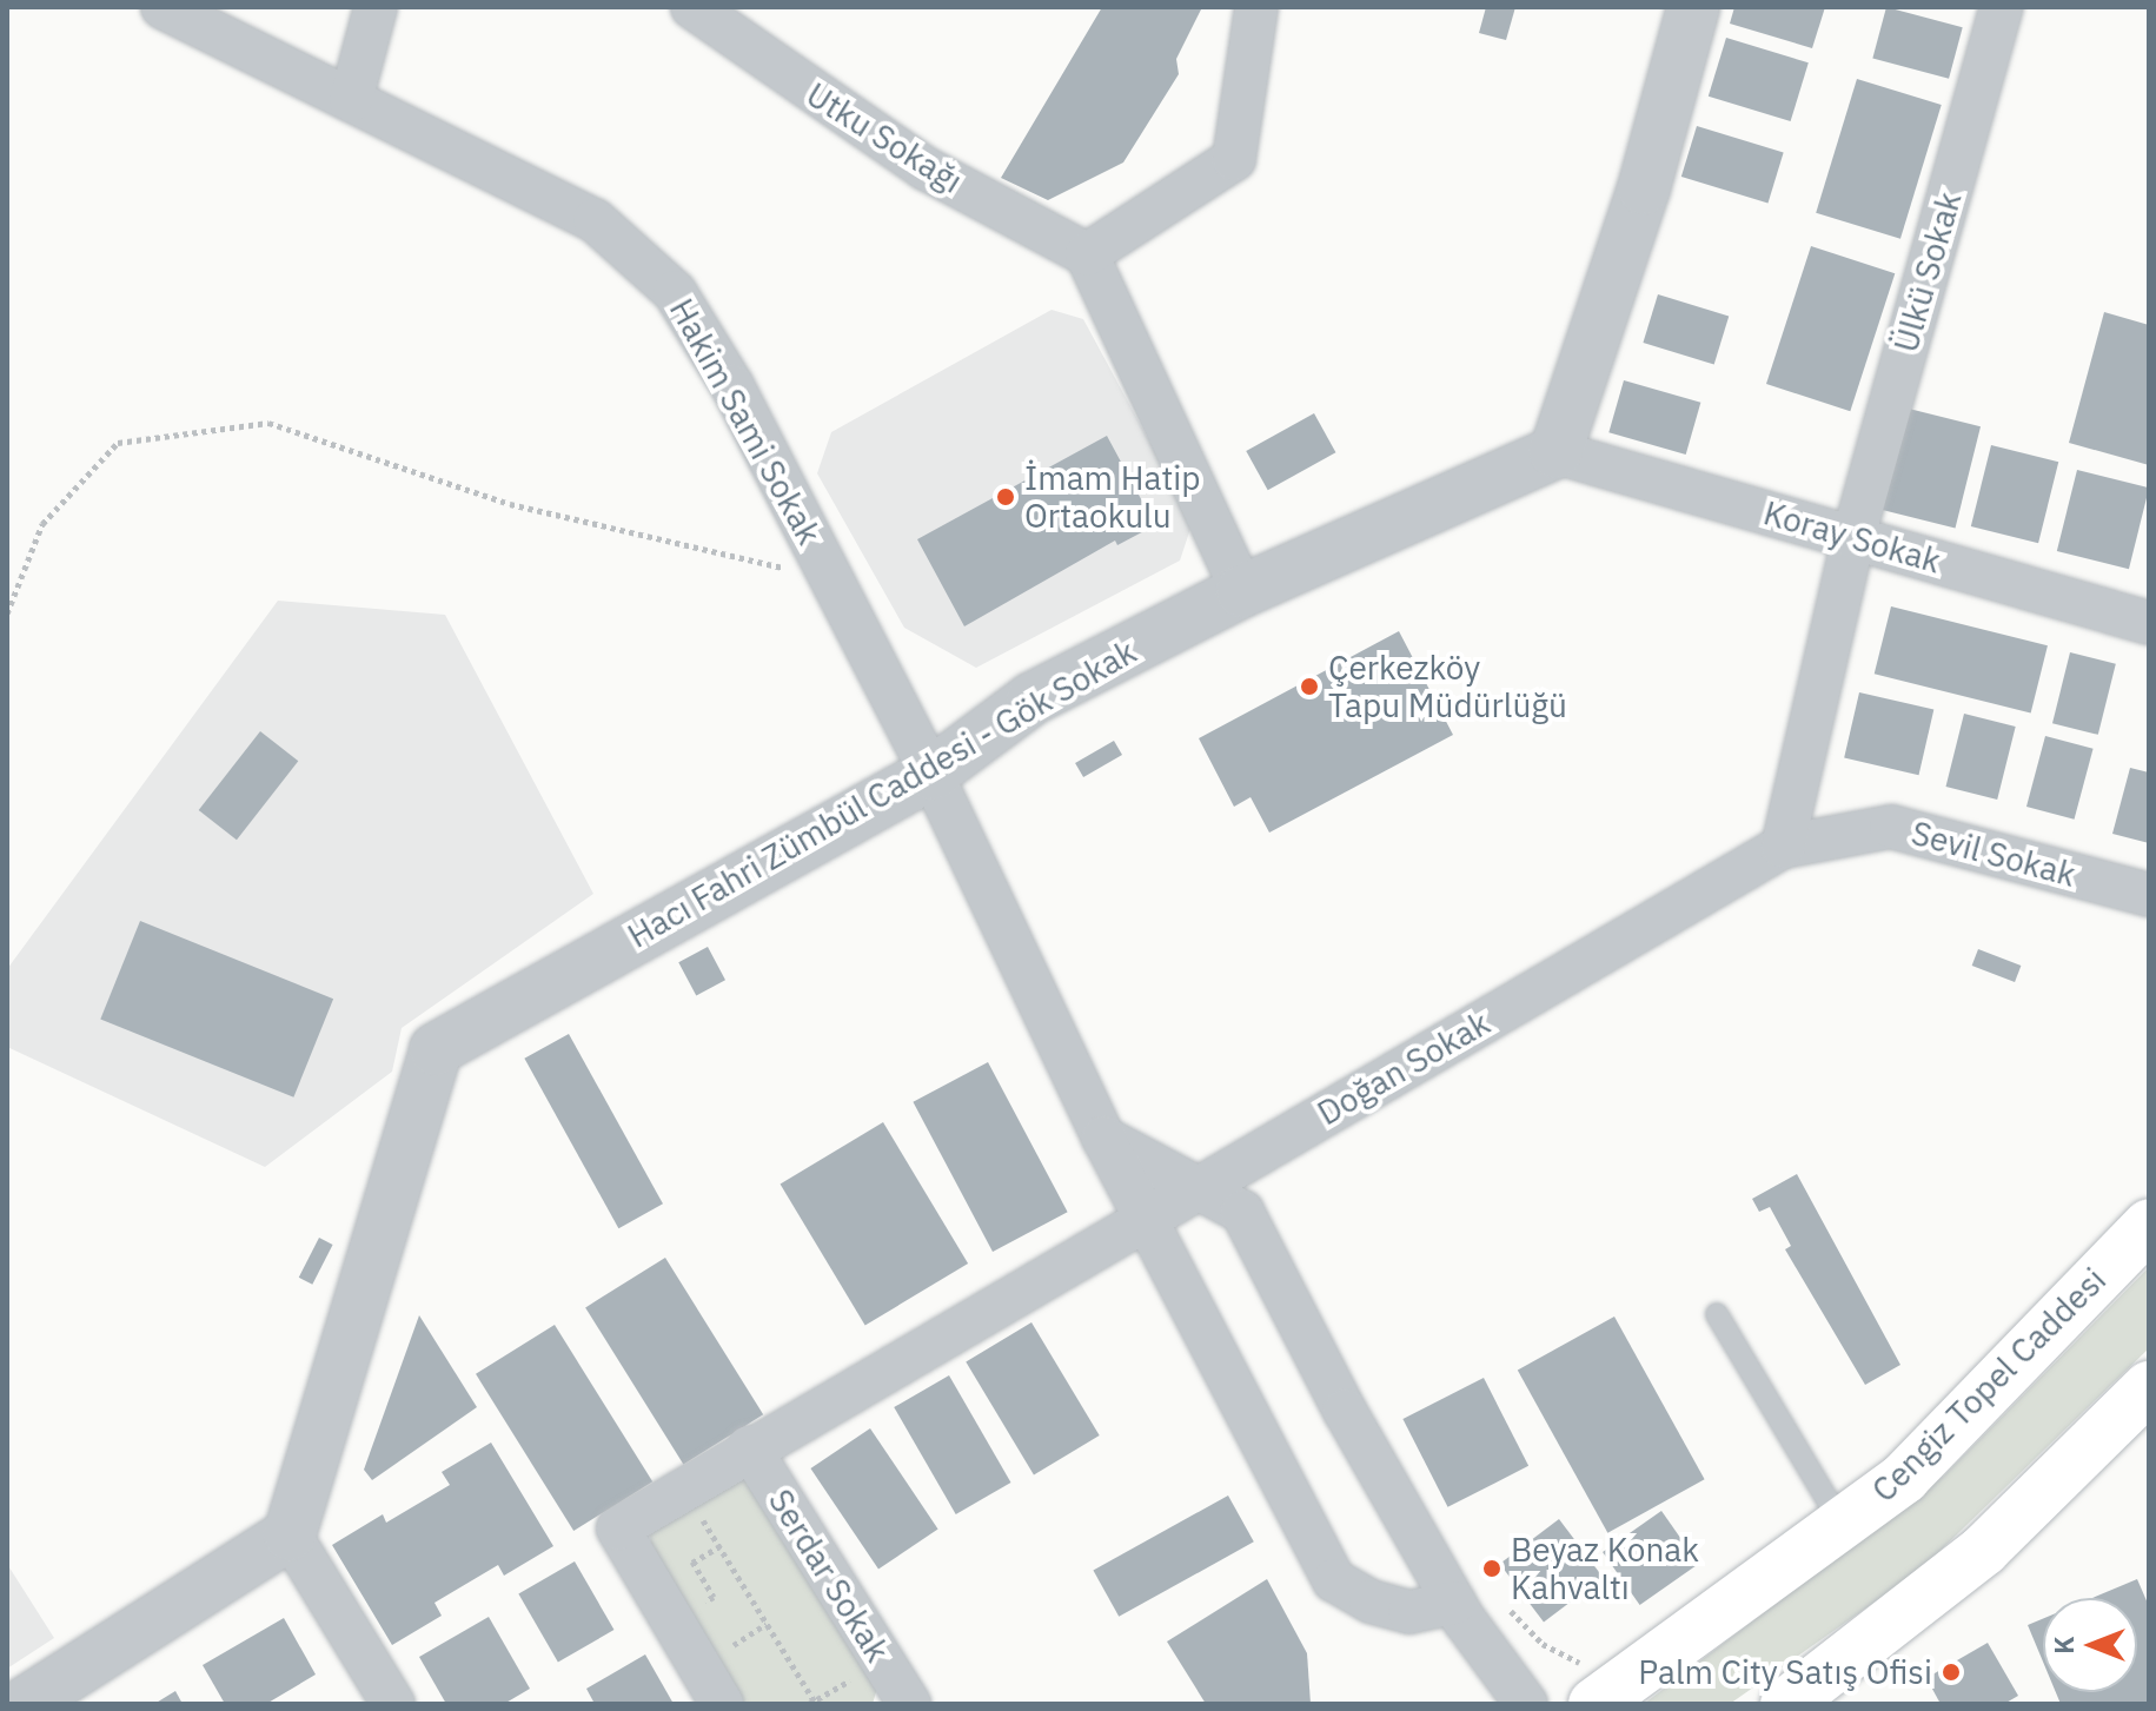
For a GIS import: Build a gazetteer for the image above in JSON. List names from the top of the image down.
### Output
{
  "streets": {
    "main road": ["Cengiz Topel Caddesi"],
    "street": [
      "Utku Sokağı",
      "Ülkü Sokak",
      "Hakim Sami Sokak",
      "Koray Sokak",
      "Hacı Fahri Zümbül Caddesi - Gök Sokak",
      "Sevil Sokak",
      "Doğan Sokak",
      "Serdar Sokak"
    ]
  },
  "crossings": [
    ["Ülkü Sokak", "Koray Sokak"],
    ["Hakim Sami Sokak", "Hacı Fahri Zümbül Caddesi - Gök Sokak"],
    ["Hakim Sami Sokak", "Doğan Sokak"],
    ["Koray Sokak", "Hacı Fahri Zümbül Caddesi - Gök Sokak"],
    ["Sevil Sokak", "Doğan Sokak"],
    ["Doğan Sokak", "Serdar Sokak"]
  ],
  "places": [
    "İmam Hatip Ortaokulu",
    "Çerkezköy Tapu Müdürlüğü",
    "Beyaz Konak Kahvaltı",
    "Palm City Satış Ofisi"
  ],
  "north": "left"
}
